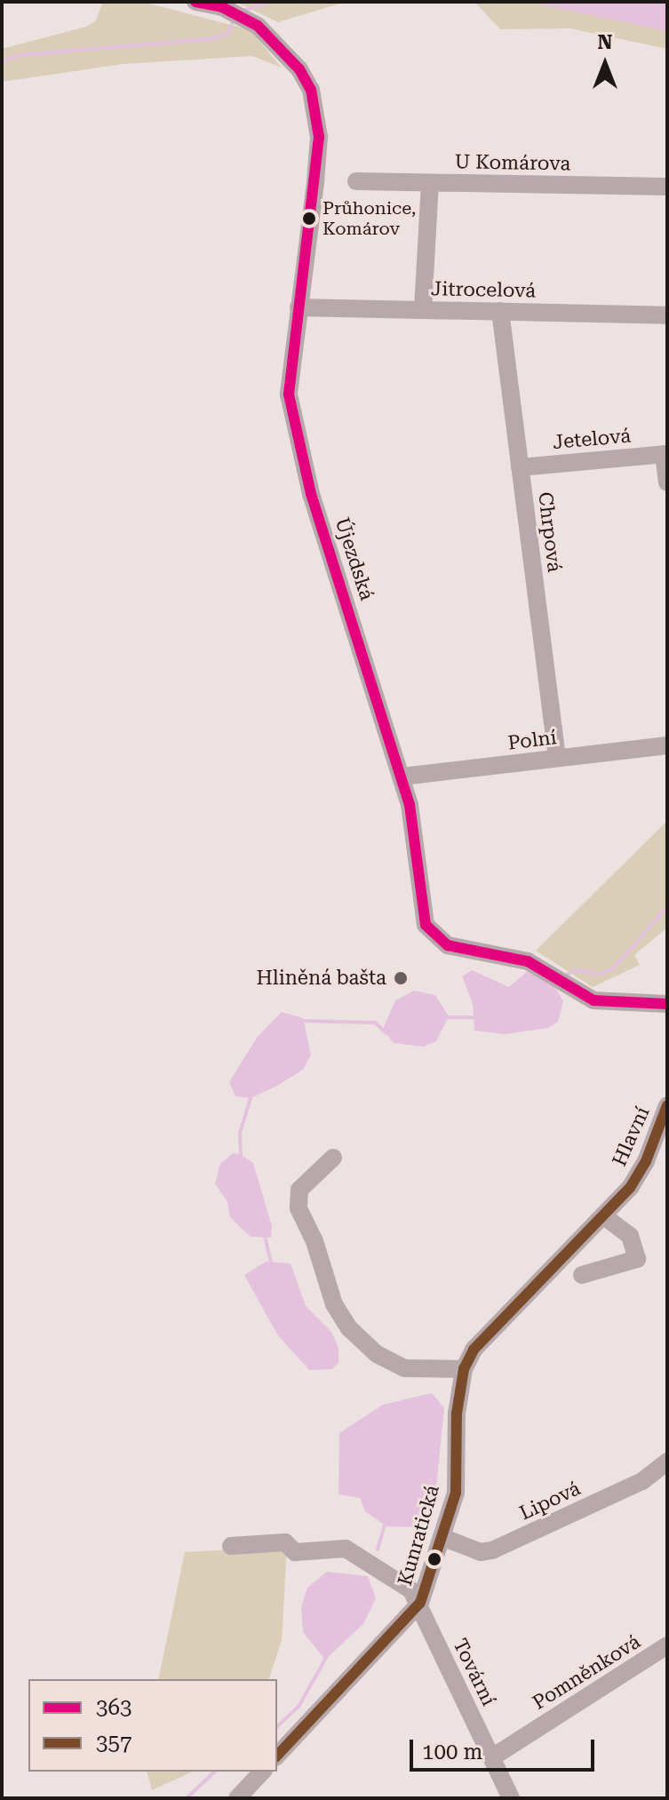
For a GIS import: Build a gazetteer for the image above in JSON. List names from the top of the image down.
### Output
{
  "streets": {
    "street": [
      "U Komárova",
      "Jitrocelová",
      "Jetelová",
      "Chrpová",
      "Újezdská",
      "Polní",
      "Hlavní",
      "Lipová",
      "Kunratická",
      "Tovární",
      "Pomněnková"
    ]
  },
  "crossings": [
    ["Jitrocelová", "Chrpová"],
    ["Jitrocelová", "Újezdská"],
    ["Jetelová", "Chrpová"],
    ["Chrpová", "Polní"],
    ["Újezdská", "Polní"],
    ["Hlavní", "Kunratická"],
    ["Lipová", "Kunratická"],
    ["Kunratická", "Tovární"],
    ["Tovární", "Pomněnková"]
  ],
  "places": ["Průhonice, Komárov", "Hliněná bašta"],
  "lines": ["transit line 363", "transit line 357"],
  "legend": ["363", "357"],
  "scale_bar": "100 m",
  "north": "top"
}
